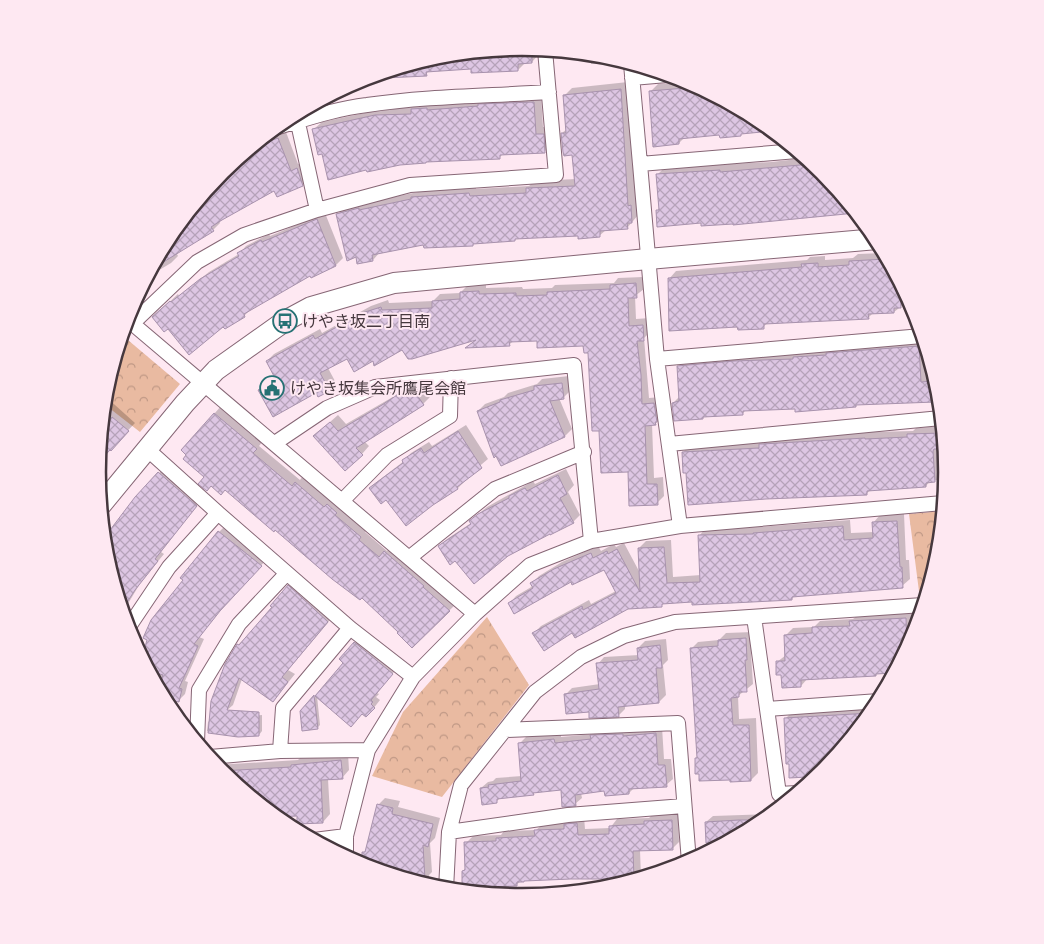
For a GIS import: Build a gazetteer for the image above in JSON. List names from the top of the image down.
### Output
{
  "places": {
    "bus stop": ["けやき坂二丁目南"],
    "public building": ["けやき坂集会所鷹尾会館"]
  }
}
